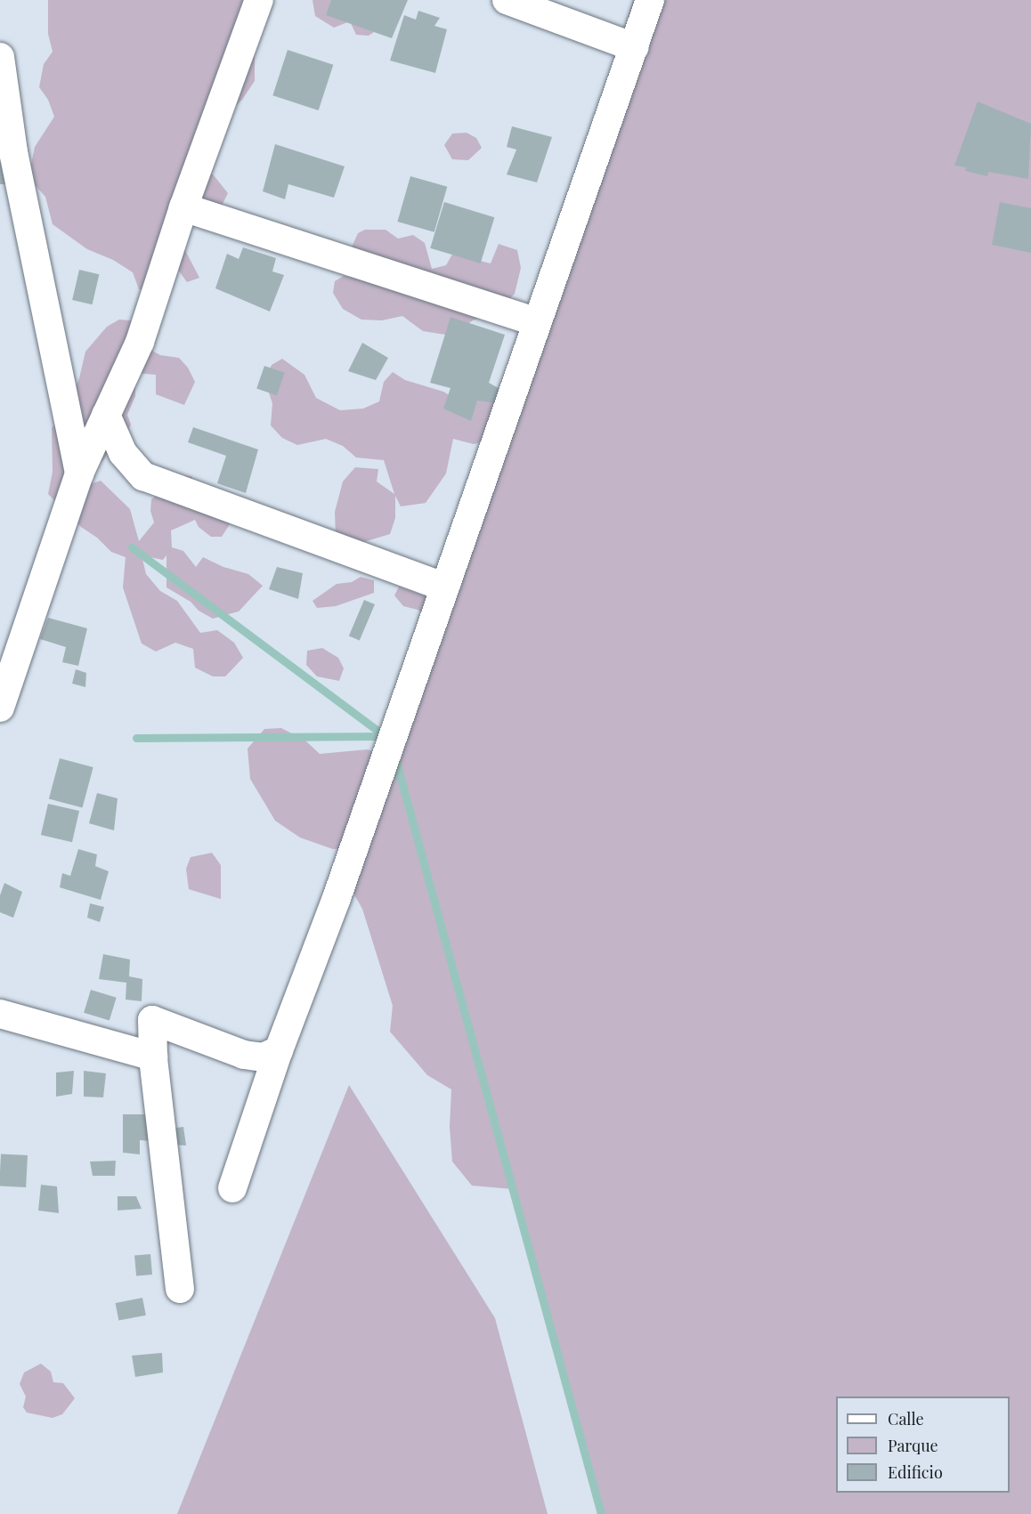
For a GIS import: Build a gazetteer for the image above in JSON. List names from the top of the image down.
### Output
{
  "legend": ["Calle", "Parque", "Edificio"]
}
